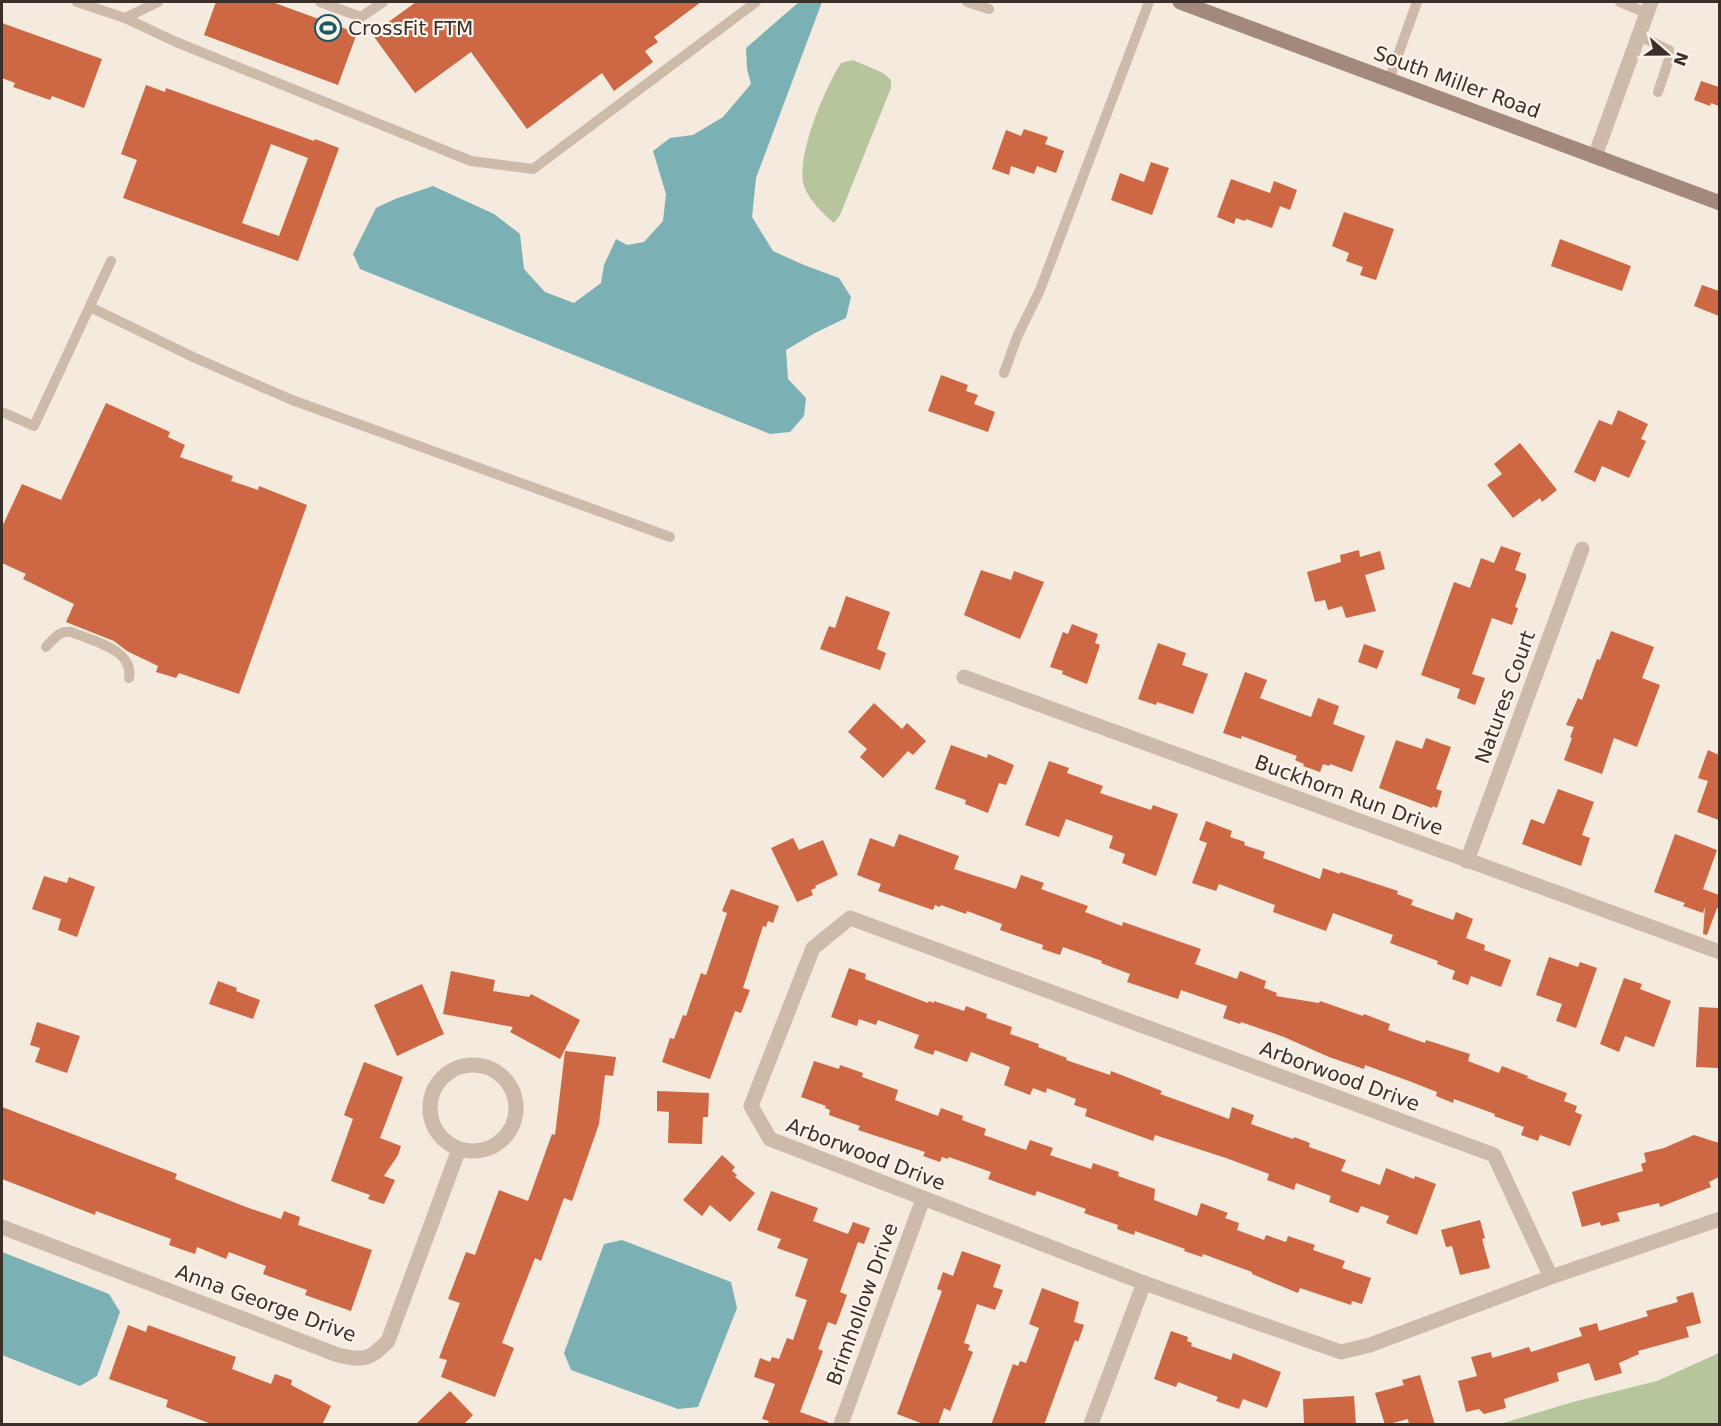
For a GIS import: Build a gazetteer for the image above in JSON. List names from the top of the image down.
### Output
{
  "streets": {
    "street": [
      "South Miller Road",
      "Natures Court",
      "Buckhorn Run Drive",
      "Arborwood Drive",
      "Anna George Drive",
      "Brimhollow Drive"
    ]
  },
  "crossings": [
    ["Natures Court", "Buckhorn Run Drive"],
    ["Arborwood Drive", "Brimhollow Drive"]
  ],
  "places": {
    "sports": ["CrossFit FTM"]
  },
  "north": "right"
}
